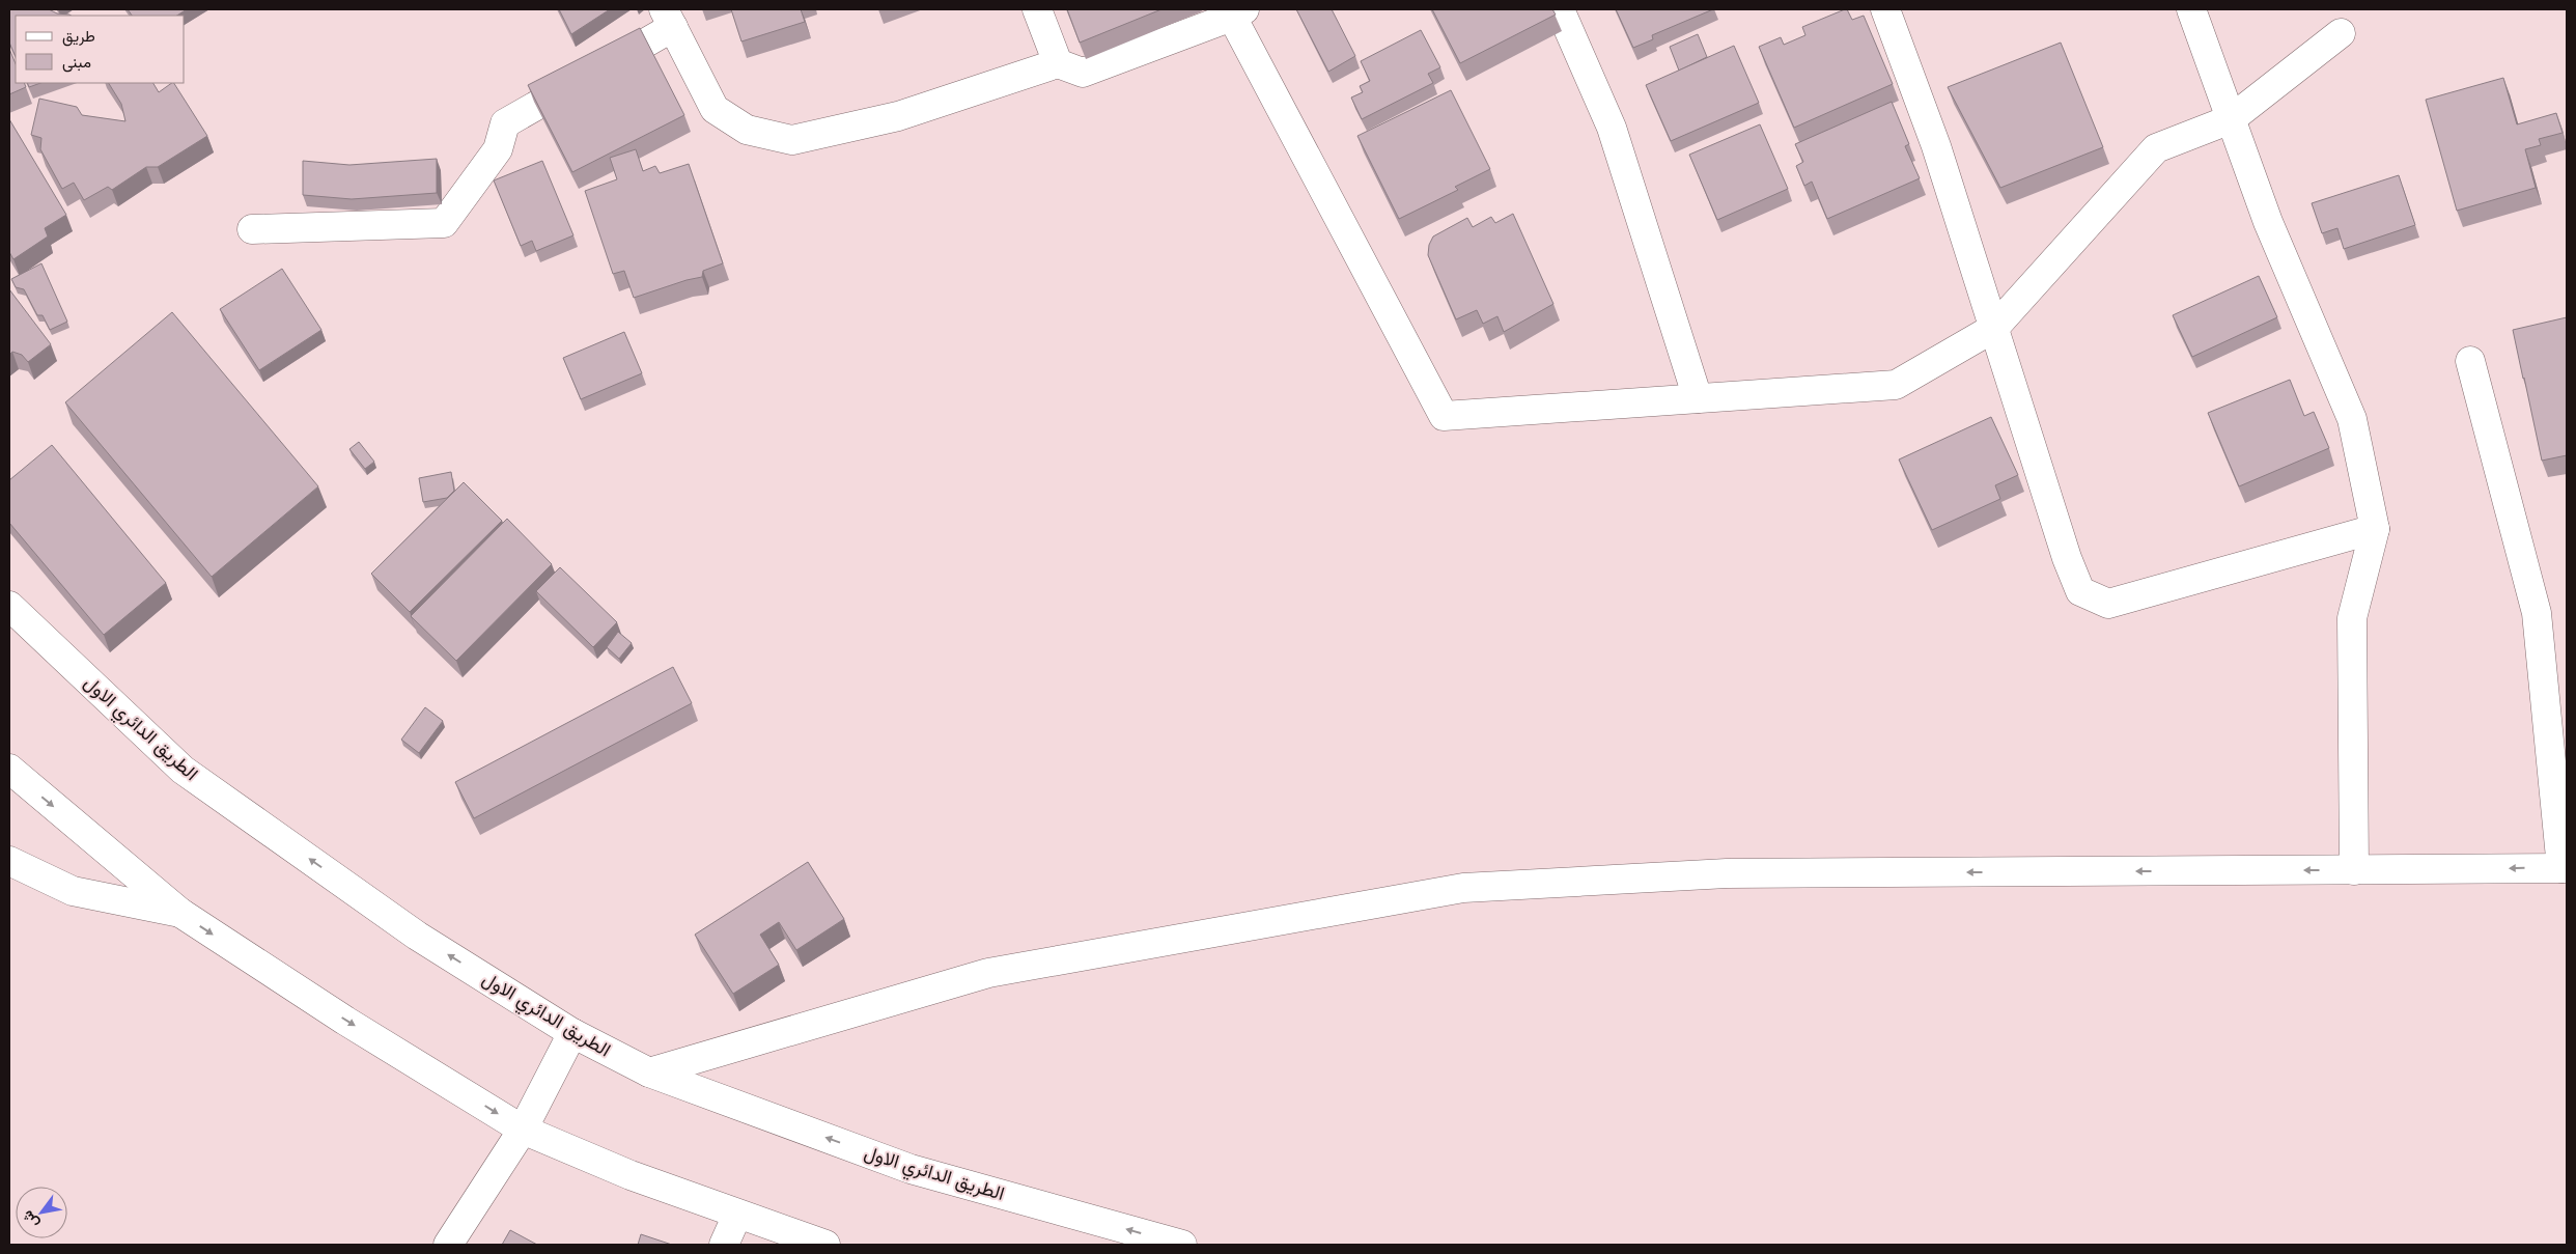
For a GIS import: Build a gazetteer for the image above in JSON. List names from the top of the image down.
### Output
{
  "streets": {
    "street": ["الطريق الدائري الاول"]
  },
  "legend": ["طريق", "مبنى"],
  "north": "bottom left"
}
